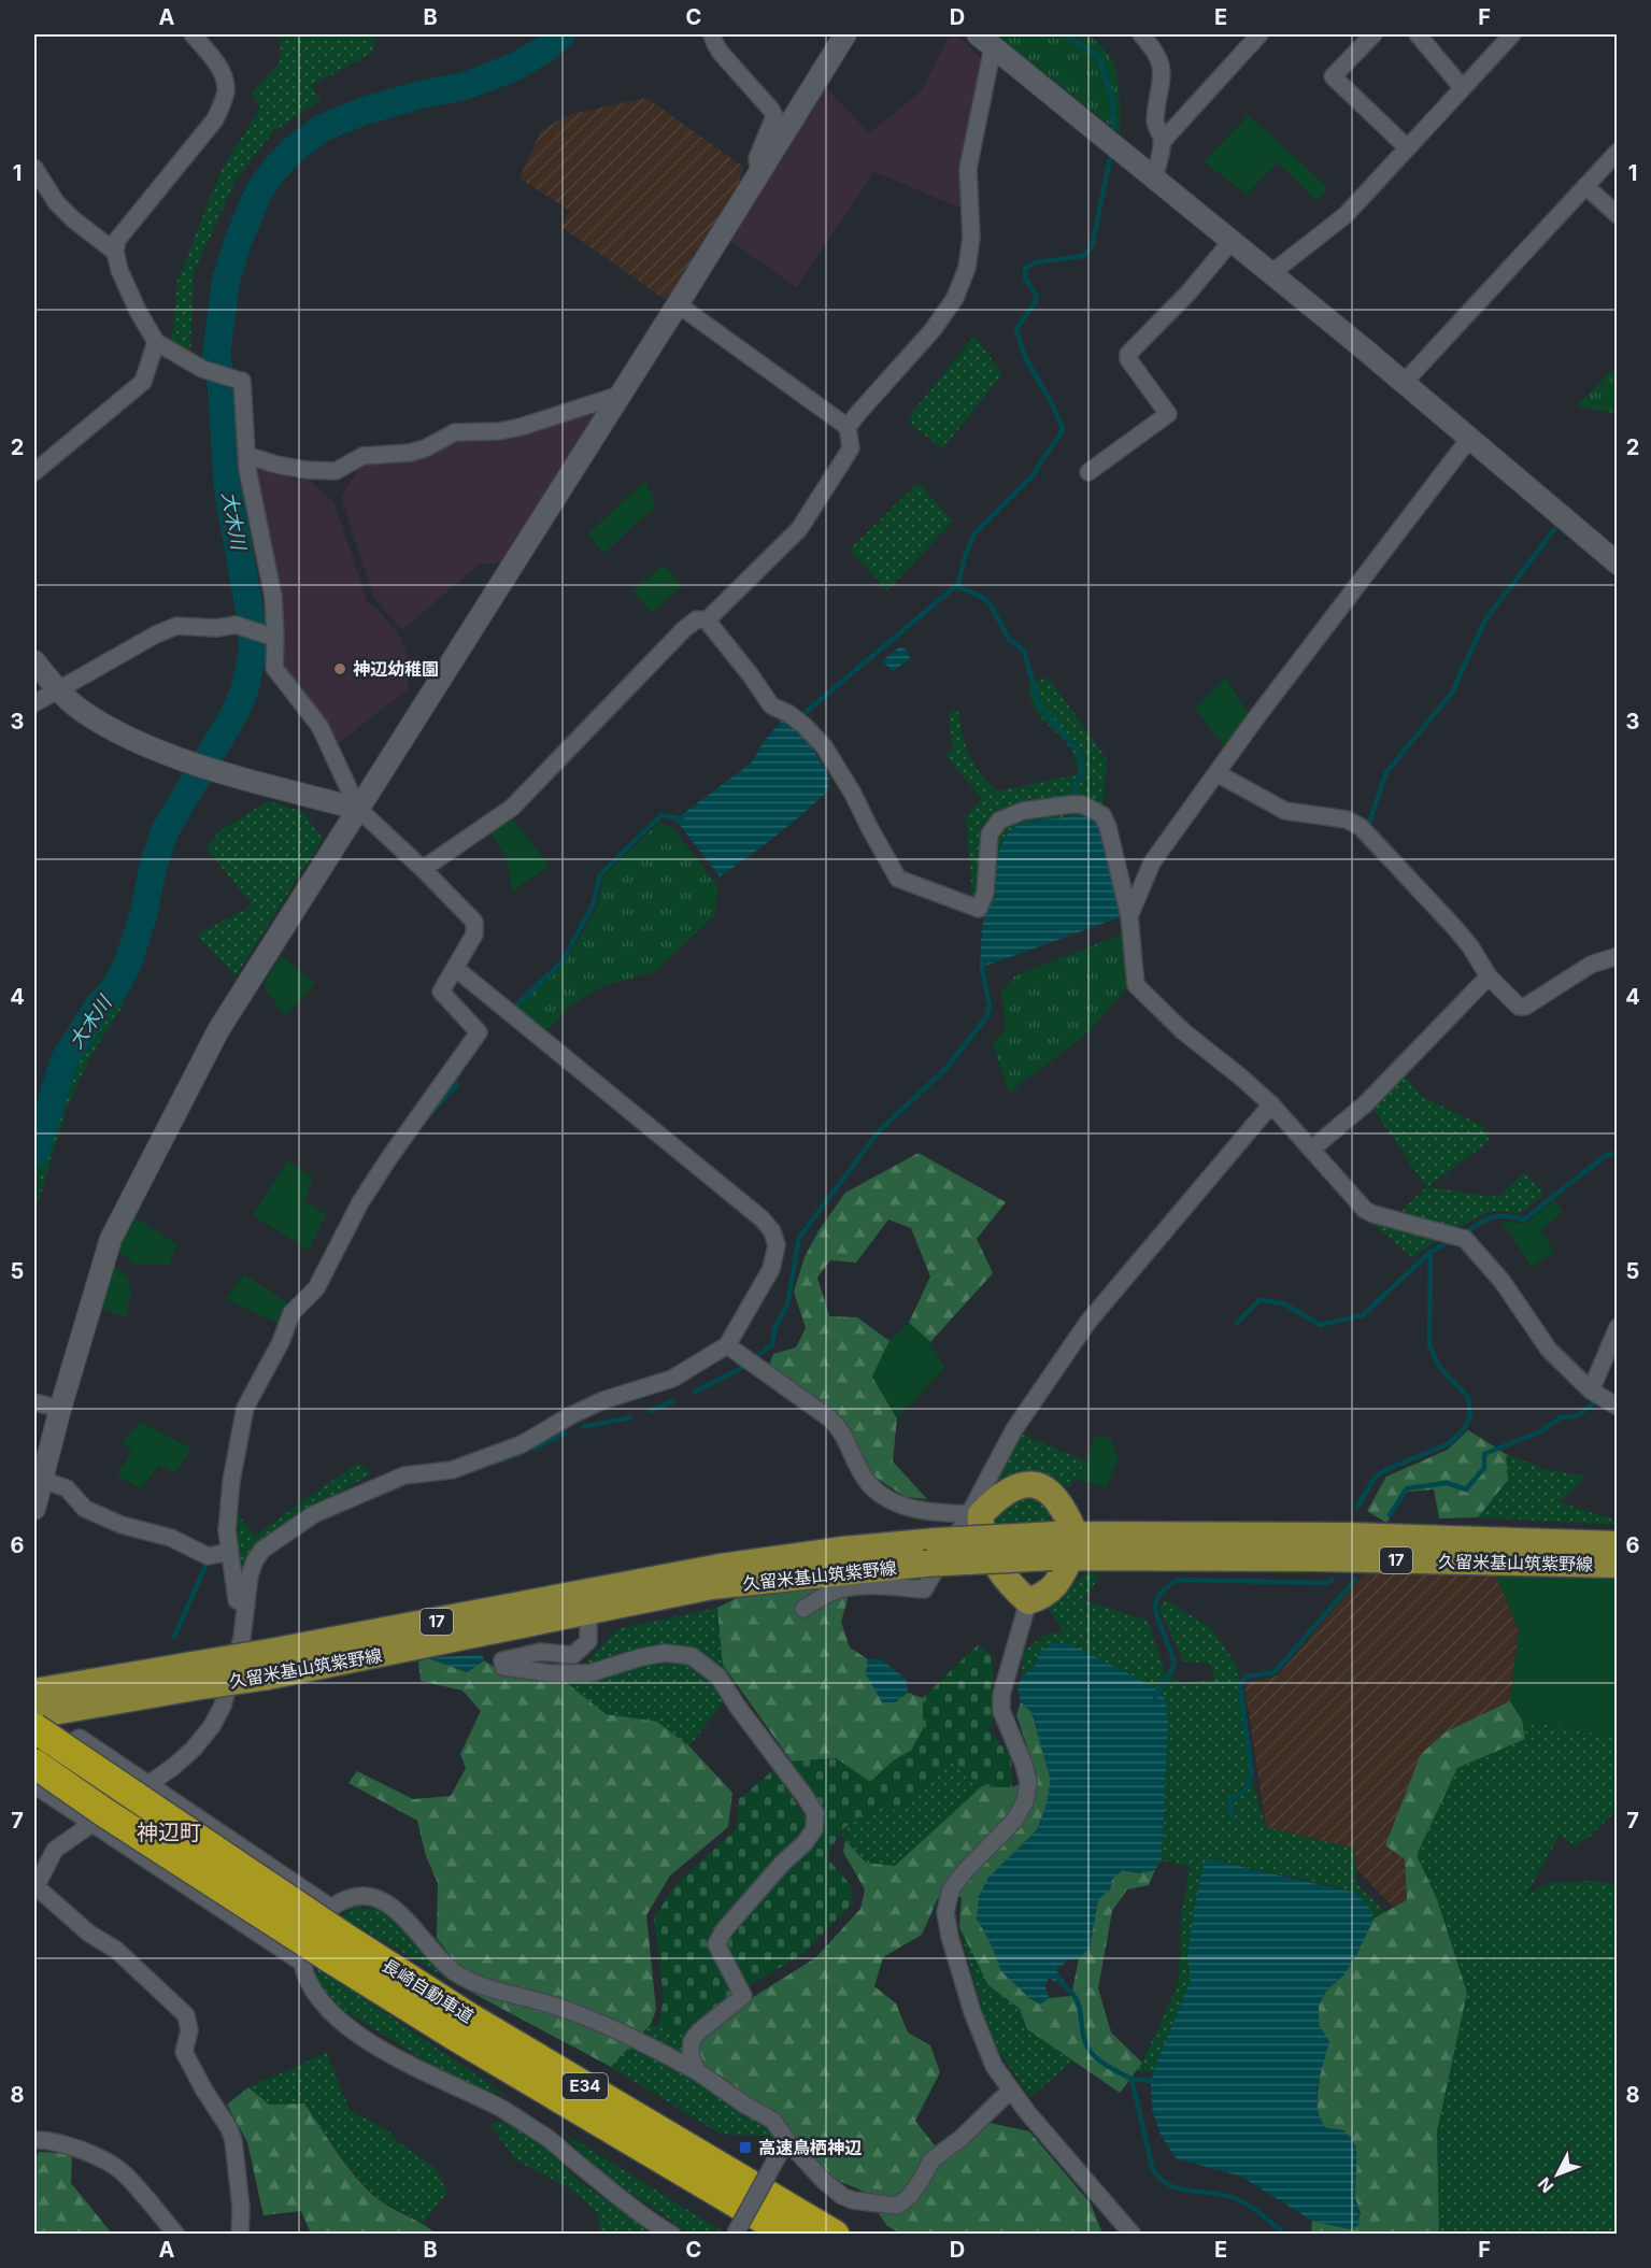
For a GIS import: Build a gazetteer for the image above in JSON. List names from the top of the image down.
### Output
{
  "streets": {
    "highway": ["長崎自動車道", "E34"],
    "main road": ["17", "久留米基山筑紫野線"]
  },
  "districts": ["神辺町"],
  "water": ["大木川"],
  "places": {
    "other": ["神辺幼稚園"],
    "transit": ["高速鳥栖神辺"]
  },
  "north": "bottom left",
  "grid": {
    "columns": [
      "A",
      "B",
      "C",
      "D",
      "E",
      "F"
    ],
    "rows": [
      "1",
      "2",
      "3",
      "4",
      "5",
      "6",
      "7",
      "8"
    ]
  }
}
